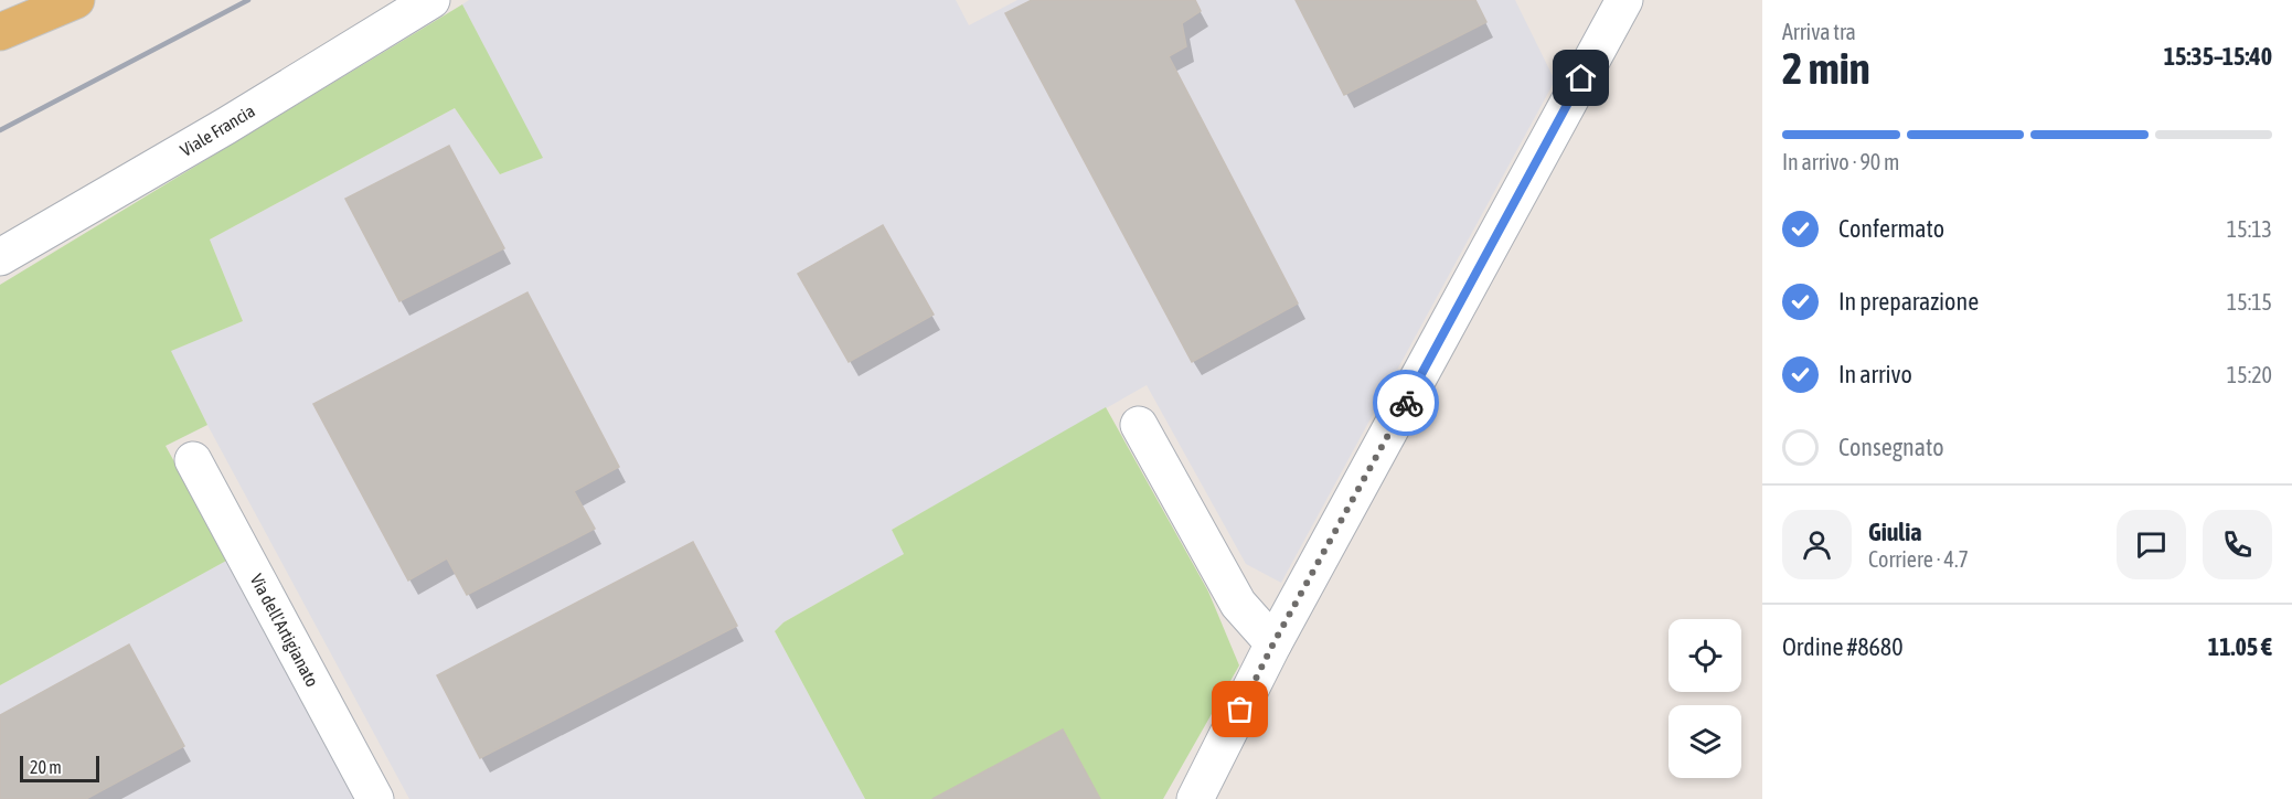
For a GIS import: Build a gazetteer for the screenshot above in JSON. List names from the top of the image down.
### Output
{
  "streets": {
    "street": ["Viale Francia", "Via dell'Artigianato"]
  },
  "scale_bar": "20 m",
  "page": {
    "heading": ["2 min", "Arriva tra", "15:35–15:40"],
    "panel": [
      "Giulia",
      "Corriere · 4.7",
      "Ordine #8680",
      "11.05 €"
    ],
    "bar": "In arrivo · 90 m",
    "list": [
      ["Confermato", "15:13"],
      ["In preparazione", "15:15"],
      ["In arrivo", "15:20"],
      "Consegnato"
    ],
    "scale": "20 m"
  }
}
